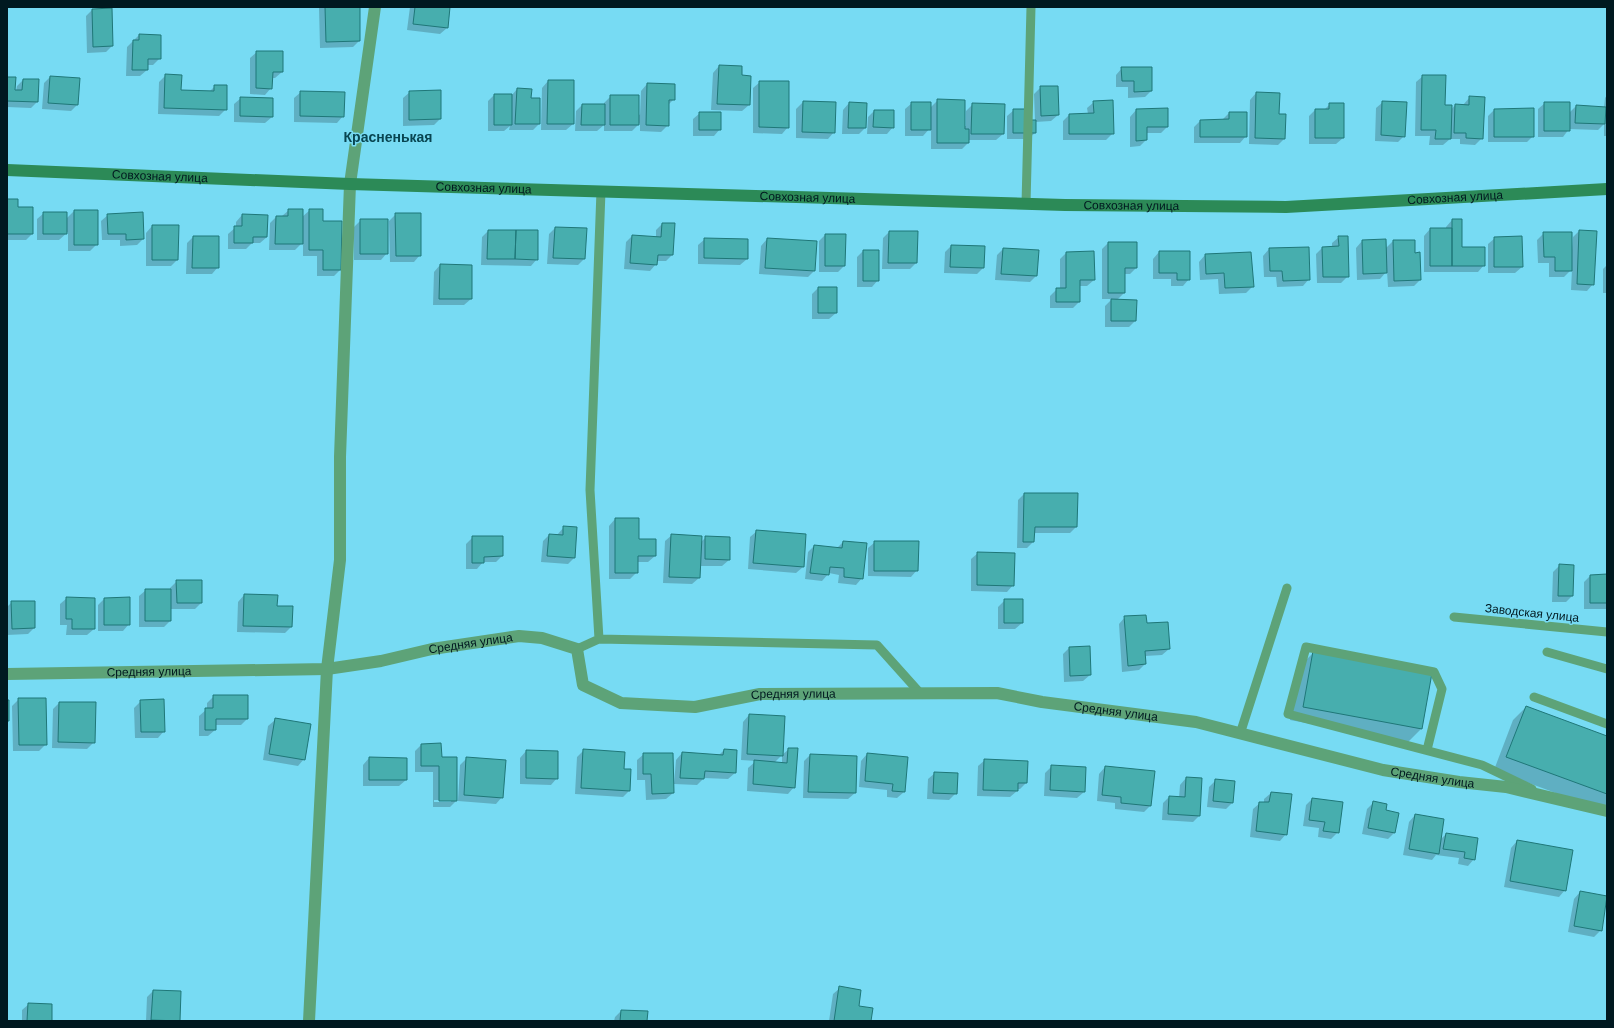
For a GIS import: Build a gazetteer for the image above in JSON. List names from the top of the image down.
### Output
{
  "streets": {
    "street": ["Совхозная улица", "Средняя улица"],
    "lane": ["Заводская улица"]
  },
  "districts": ["Красненькая"]
}
